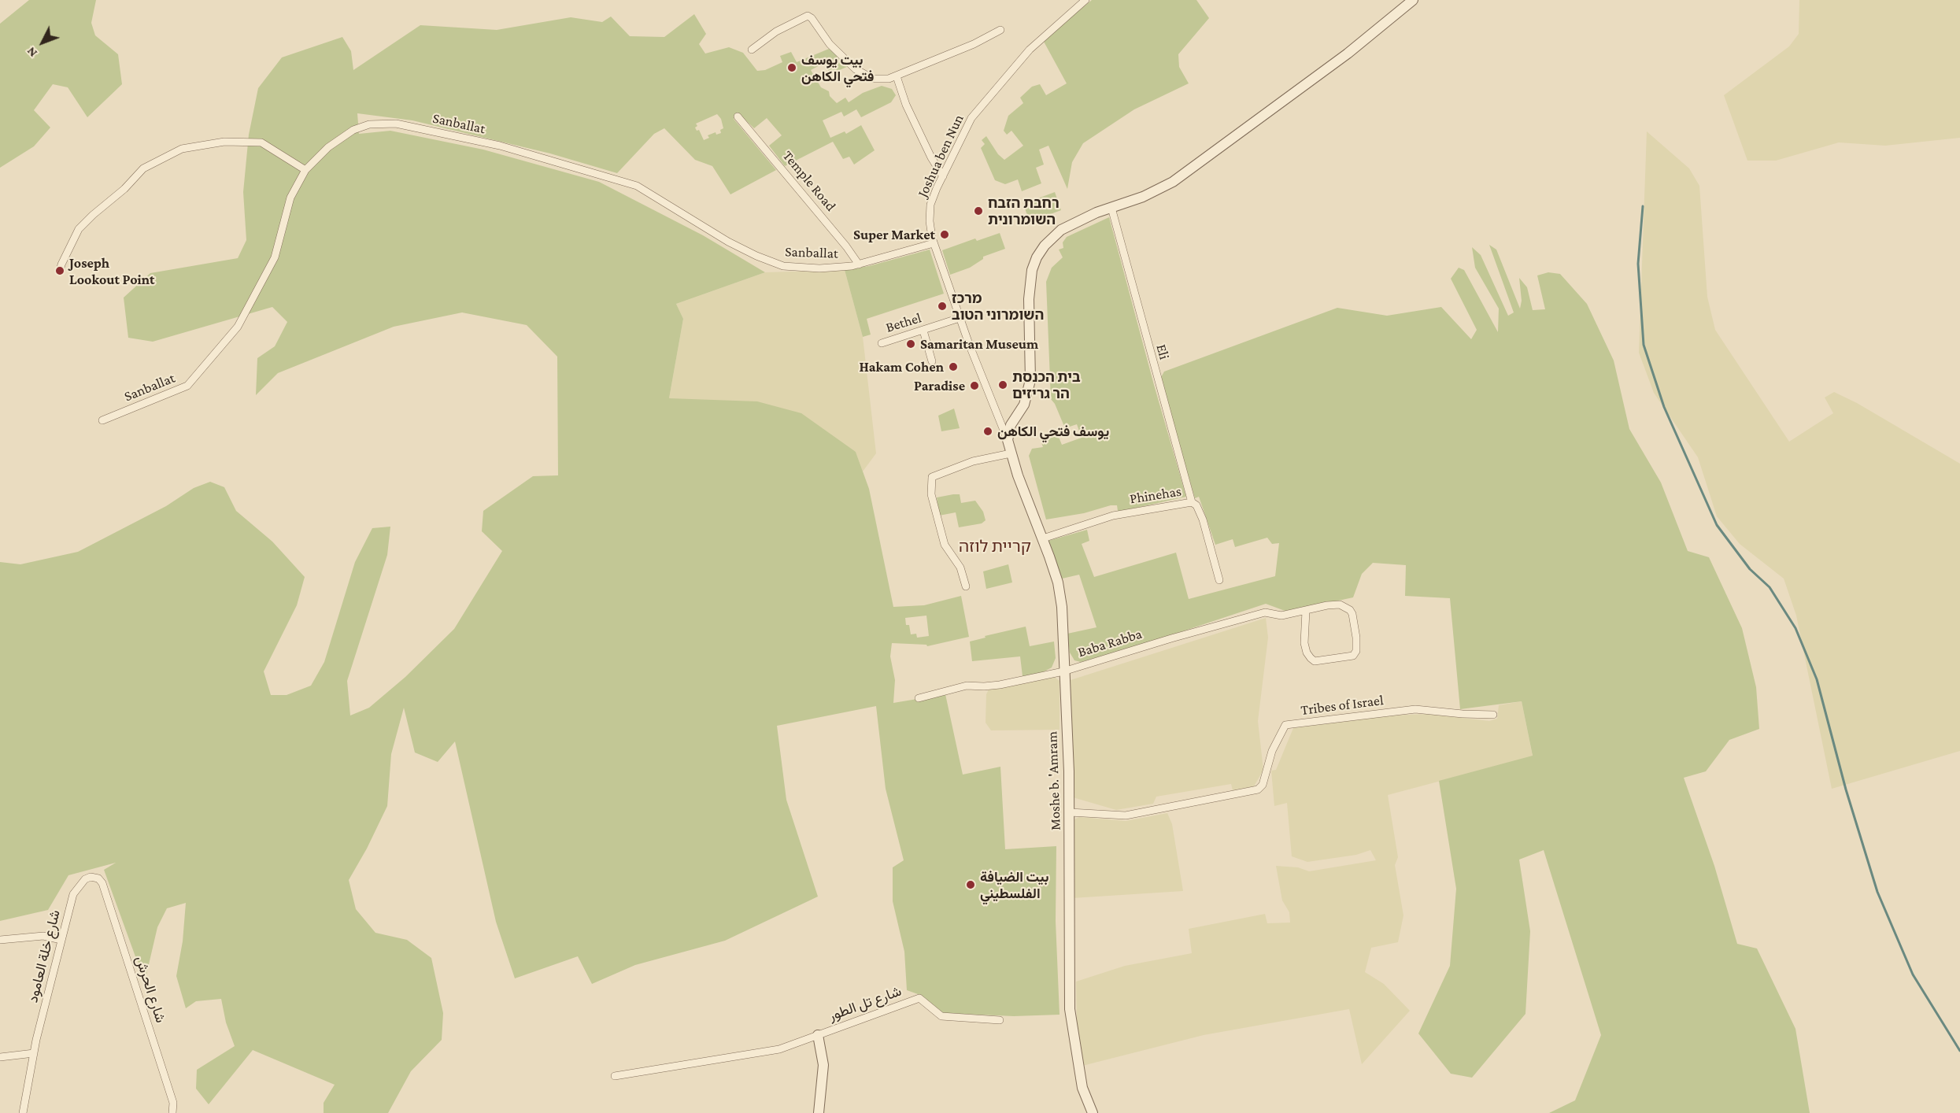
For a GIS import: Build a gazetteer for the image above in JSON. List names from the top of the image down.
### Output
{
  "streets": {
    "street": [
      "Sanballat",
      "Joshua ben Nun",
      "Temple Road",
      "Bethel",
      "Eli",
      "Phinehas",
      "Baba Rabba",
      "Tribes of Israel",
      "Moshe b. 'Amram",
      "شارع خلة العامود",
      "شارع الحرش",
      "شارع تل الطور"
    ]
  },
  "crossings": [
    ["Sanballat", "Joshua ben Nun"],
    ["Sanballat", "Temple Road"],
    ["Joshua ben Nun", "Bethel"],
    ["Joshua ben Nun", "Moshe b. 'Amram"],
    ["Eli", "Phinehas"],
    ["Phinehas", "Moshe b. 'Amram"],
    ["Baba Rabba", "Moshe b. 'Amram"],
    ["Tribes of Israel", "Moshe b. 'Amram"],
    ["شارع خلة العامود", "شارع الحرش"]
  ],
  "districts": ["קריית לוזה"],
  "places": [
    "بيت يوسف فتحي الكاهن",
    "רחבת הזבח השומרונית",
    "Super Market",
    "Joseph Lookout Point",
    "מרכז השומרוני הטוב",
    "Samaritan Museum",
    "Hakam Cohen",
    "בית הכנסת הר גריזים",
    "Paradise",
    "يوسف فتحي الكاهن",
    "بيت الضيافة الفلسطيني"
  ],
  "north": "bottom left"
}
